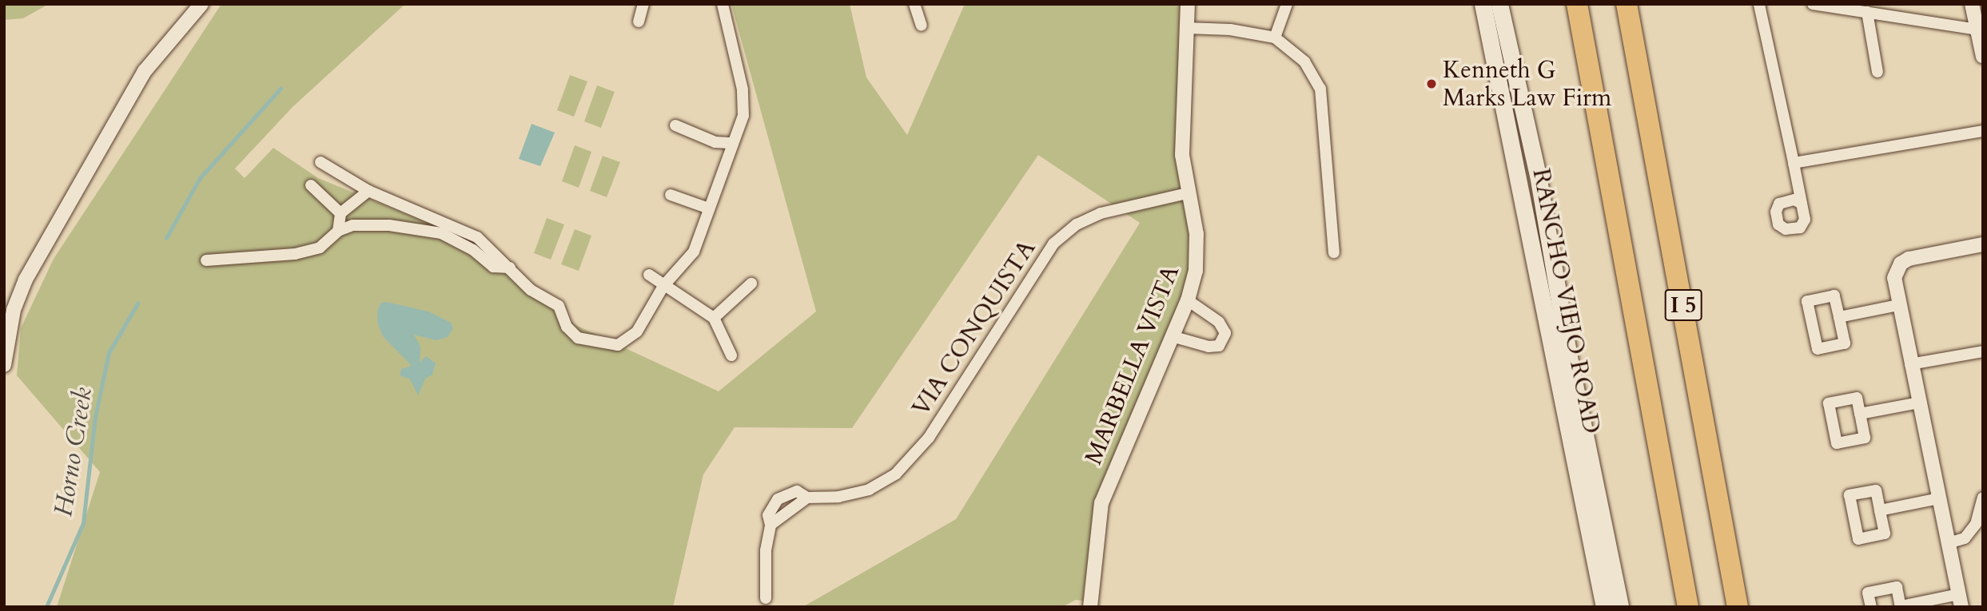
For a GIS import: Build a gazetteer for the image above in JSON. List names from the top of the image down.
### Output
{
  "streets": {
    "highway": ["I 5"],
    "main road": ["RANCHO VIEJO ROAD"],
    "street": ["VIA CONQUISTA", "MARBELLA VISTA"]
  },
  "crossings": [
    ["VIA CONQUISTA", "MARBELLA VISTA"]
  ],
  "water": ["Horno Creek"],
  "places": ["Kenneth G Marks Law Firm"]
}
